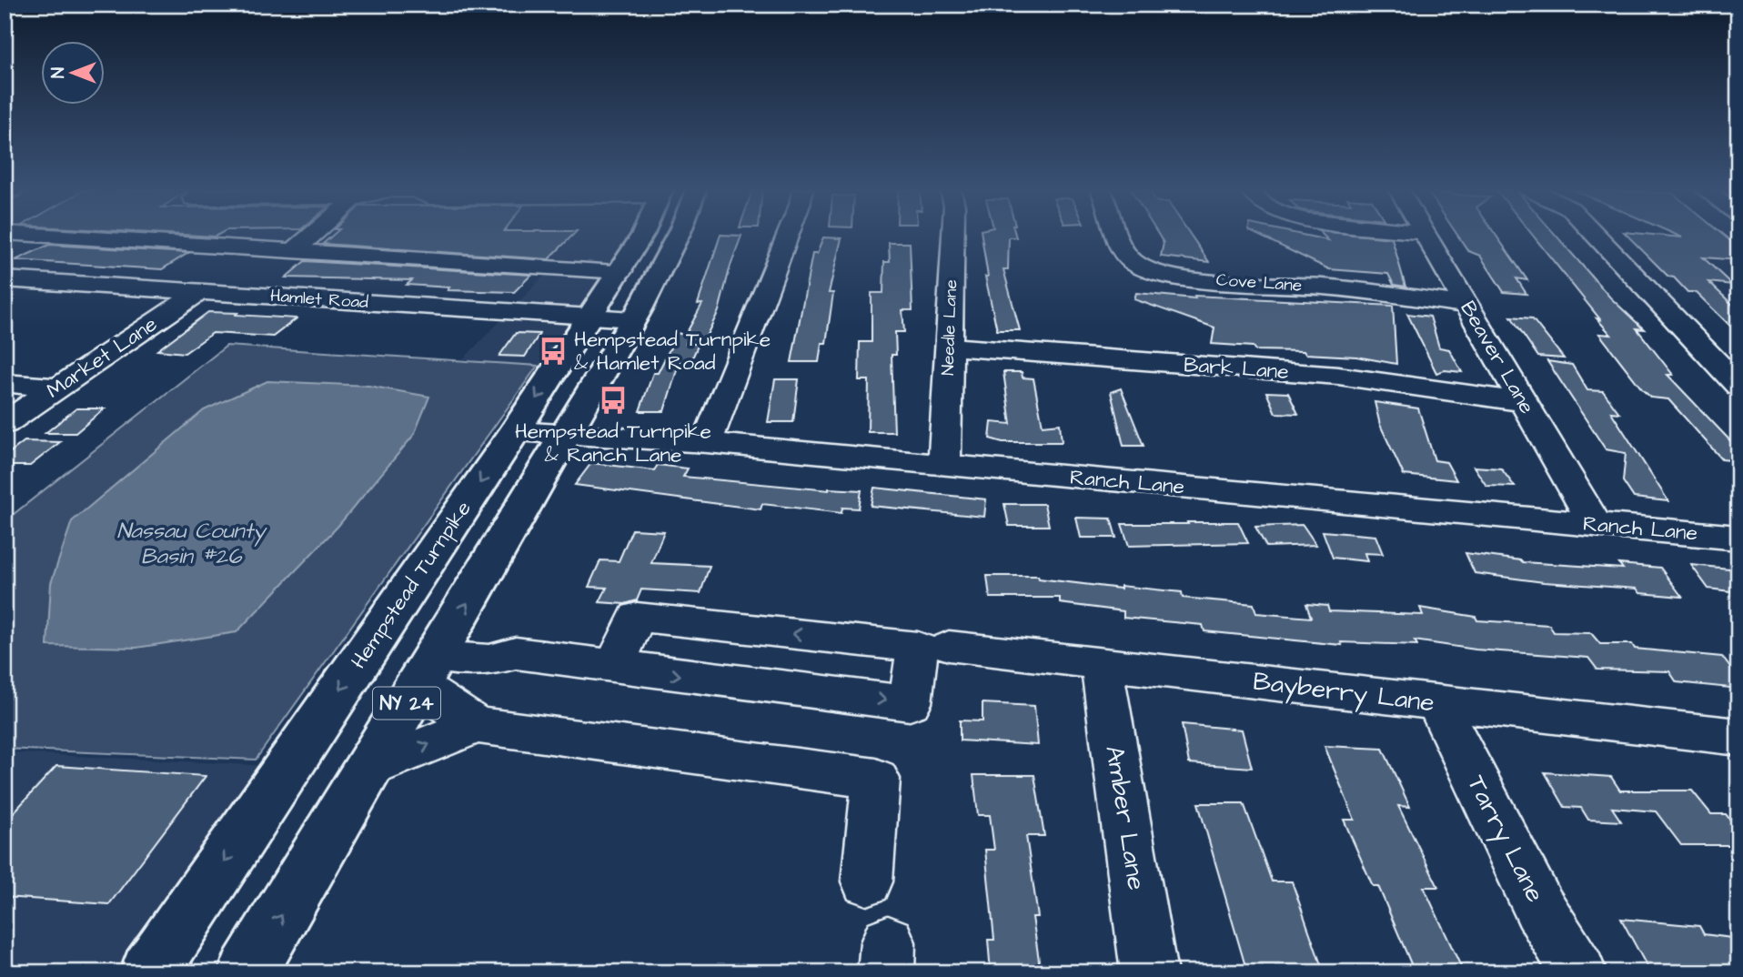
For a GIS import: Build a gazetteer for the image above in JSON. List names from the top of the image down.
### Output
{
  "streets": {
    "main road": ["Hempstead Turnpike", "NY 24"],
    "street": [
      "Cove Lane",
      "Hamlet Road",
      "Needle Lane",
      "Market Lane",
      "Beaver Lane",
      "Bark Lane",
      "Ranch Lane",
      "Bayberry Lane",
      "Amber Lane",
      "Tarry Lane"
    ]
  },
  "crossings": [
    ["Cove Lane", "Beaver Lane"],
    ["Hamlet Road", "Market Lane"],
    ["Hamlet Road", "Hempstead Turnpike"],
    ["Hamlet Road", "NY 24"],
    ["Needle Lane", "Bark Lane"],
    ["Needle Lane", "Ranch Lane"],
    ["Beaver Lane", "Bark Lane"],
    ["Beaver Lane", "Ranch Lane"],
    ["Ranch Lane", "Hempstead Turnpike"],
    ["Ranch Lane", "NY 24"],
    ["Bayberry Lane", "Amber Lane"],
    ["Bayberry Lane", "Tarry Lane"]
  ],
  "water": ["Nassau County Basin #26"],
  "places": {
    "bus stop": ["Hempstead Turnpike & Hamlet Road", "Hempstead Turnpike & Ranch Lane"]
  },
  "north": "left"
}
